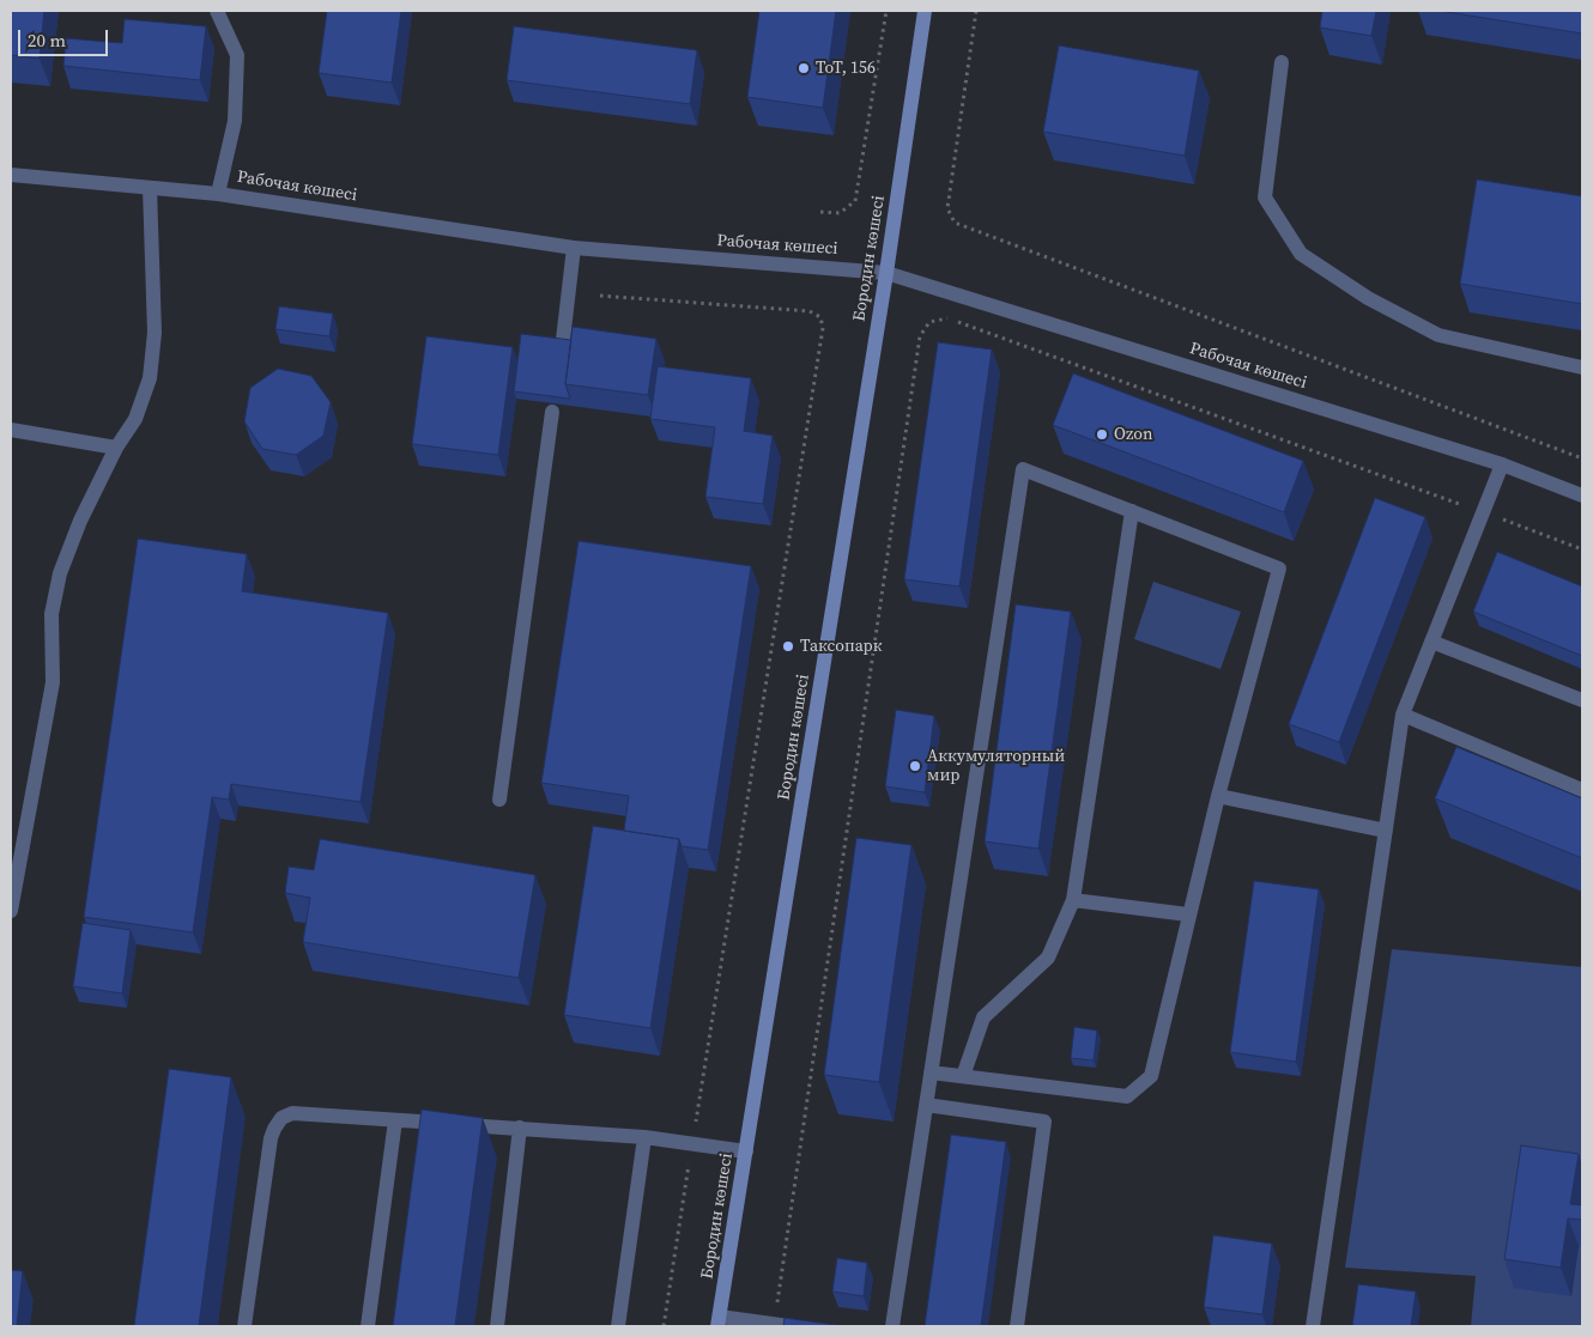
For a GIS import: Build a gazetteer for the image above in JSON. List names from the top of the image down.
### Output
{
  "streets": {
    "street": ["Рабочая көшесі", "Бородин көшесі"]
  },
  "crossings": [
    ["Рабочая көшесі", "Бородин көшесі"]
  ],
  "places": [
    "ТоТ, 156",
    "Ozon",
    "Таксопарк",
    "Аккумуляторный мир"
  ],
  "scale_bar": "20 m"
}
